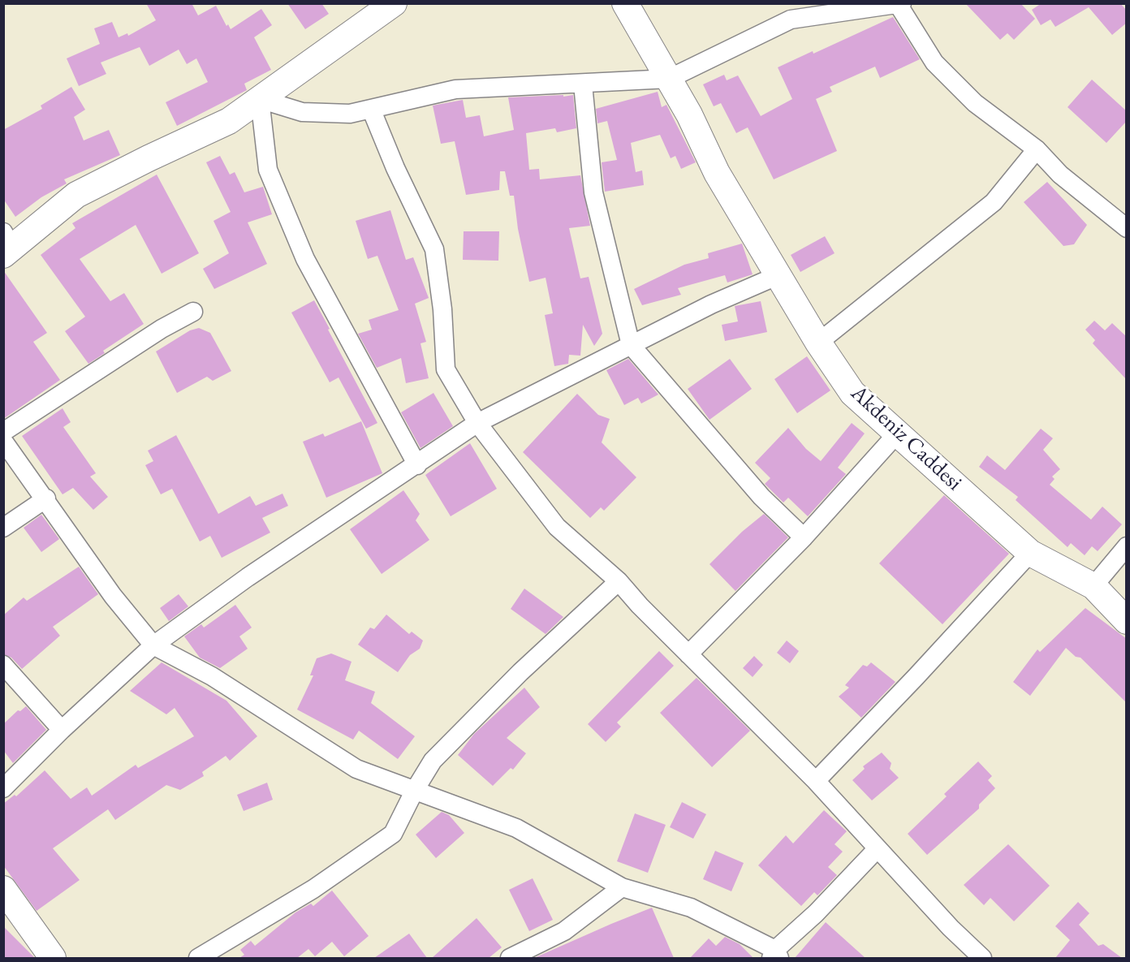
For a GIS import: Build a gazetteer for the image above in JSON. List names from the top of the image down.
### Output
{
  "streets": {
    "street": ["Akdeniz Caddesi"]
  }
}
